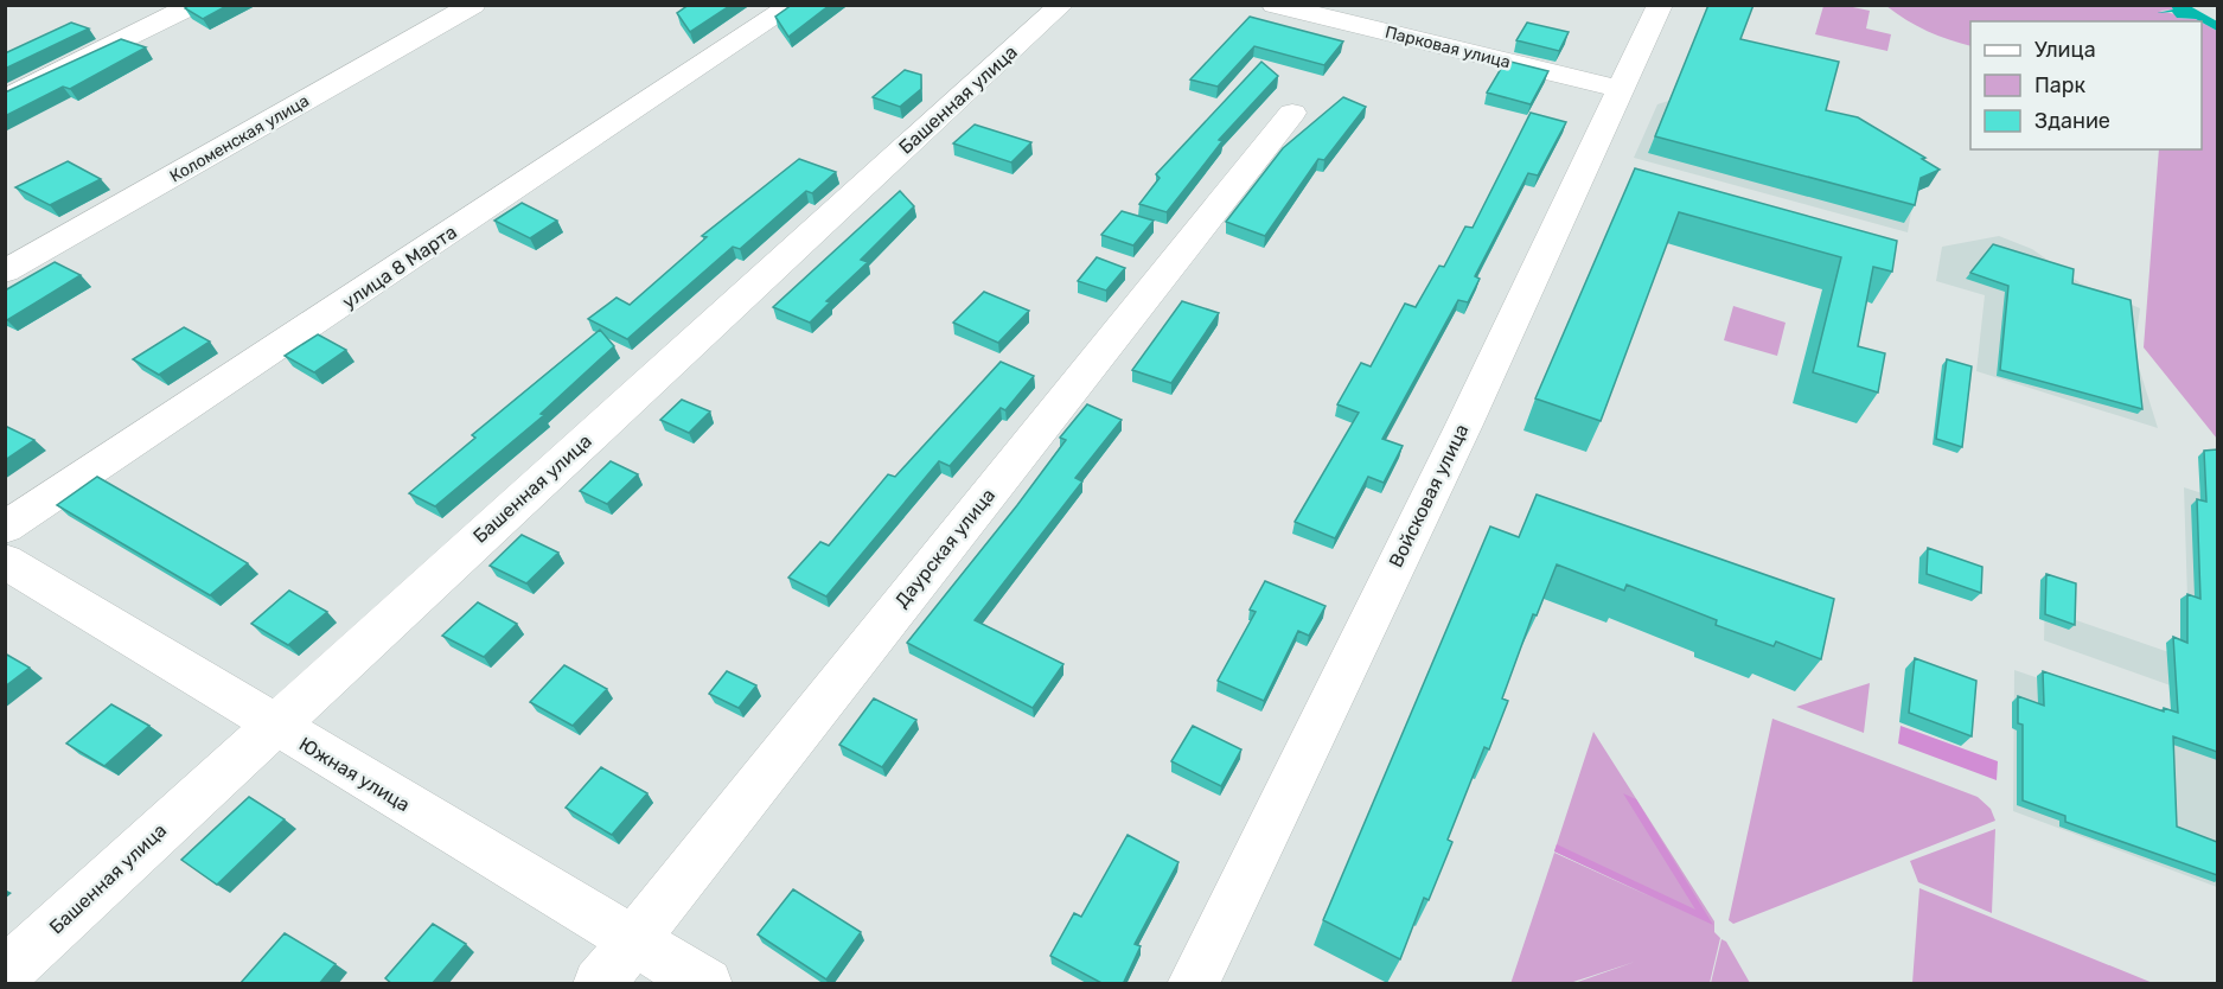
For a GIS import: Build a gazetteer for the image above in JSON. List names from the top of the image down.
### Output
{
  "streets": {
    "street": [
      "Парковая улица",
      "Башенная улица",
      "Коломенская улица",
      "улица 8 Марта",
      "Войсковая улица",
      "Даурская улица",
      "Южная улица"
    ]
  },
  "crossings": [
    ["Парковая улица", "Войсковая улица"],
    ["Башенная улица", "Южная улица"],
    ["Даурская улица", "Южная улица"]
  ],
  "legend": ["Улица", "Парк", "Здание"]
}
